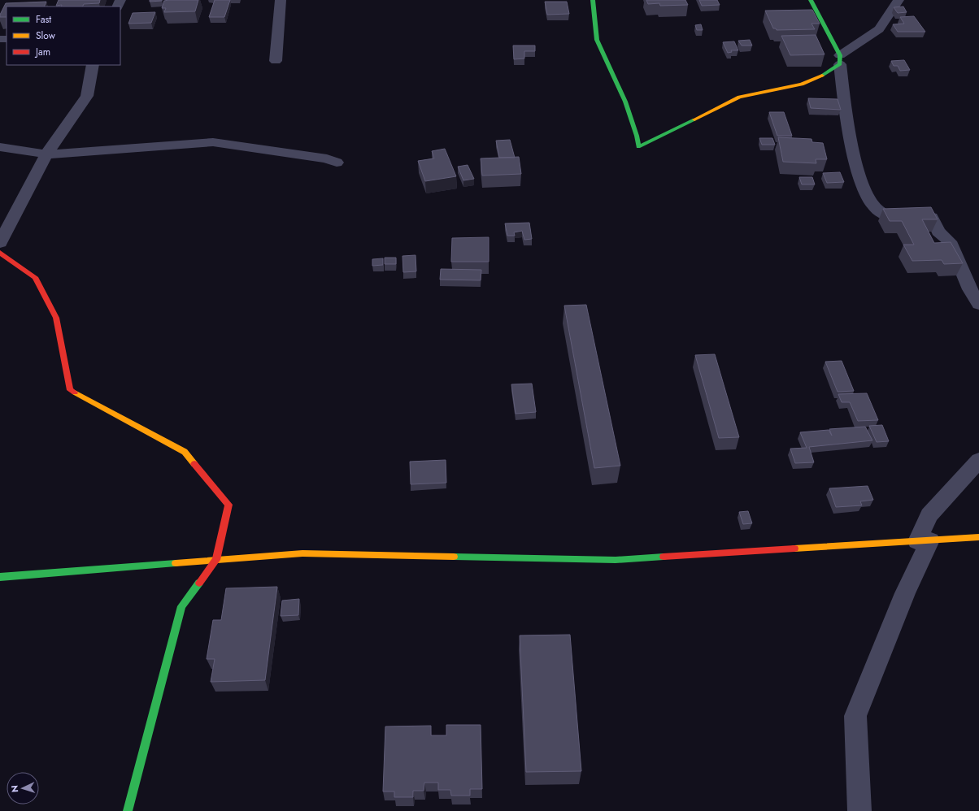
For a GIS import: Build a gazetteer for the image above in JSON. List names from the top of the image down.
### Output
{
  "legend": ["Fast", "Slow", "Jam"],
  "north": "left"
}
